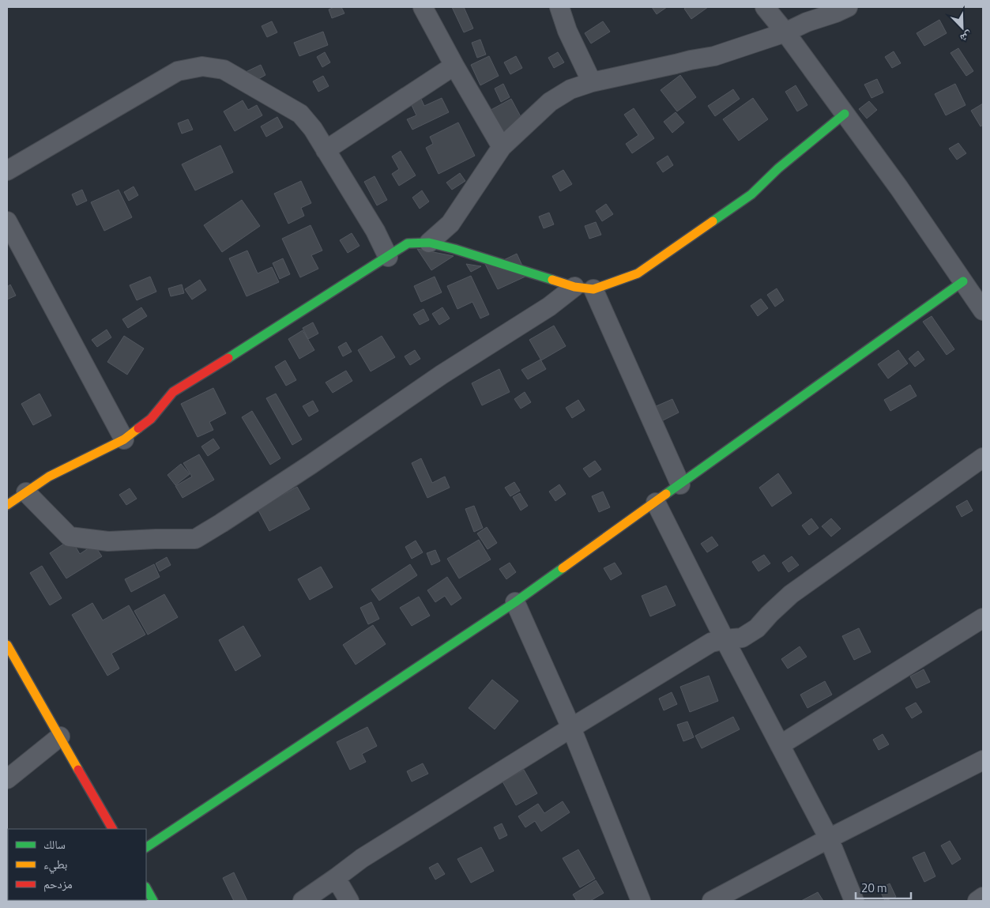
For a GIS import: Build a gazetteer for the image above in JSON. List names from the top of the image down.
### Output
{
  "legend": ["سالك", "بطيء", "مزدحم"],
  "scale_bar": "20 m",
  "north": "bottom right"
}
